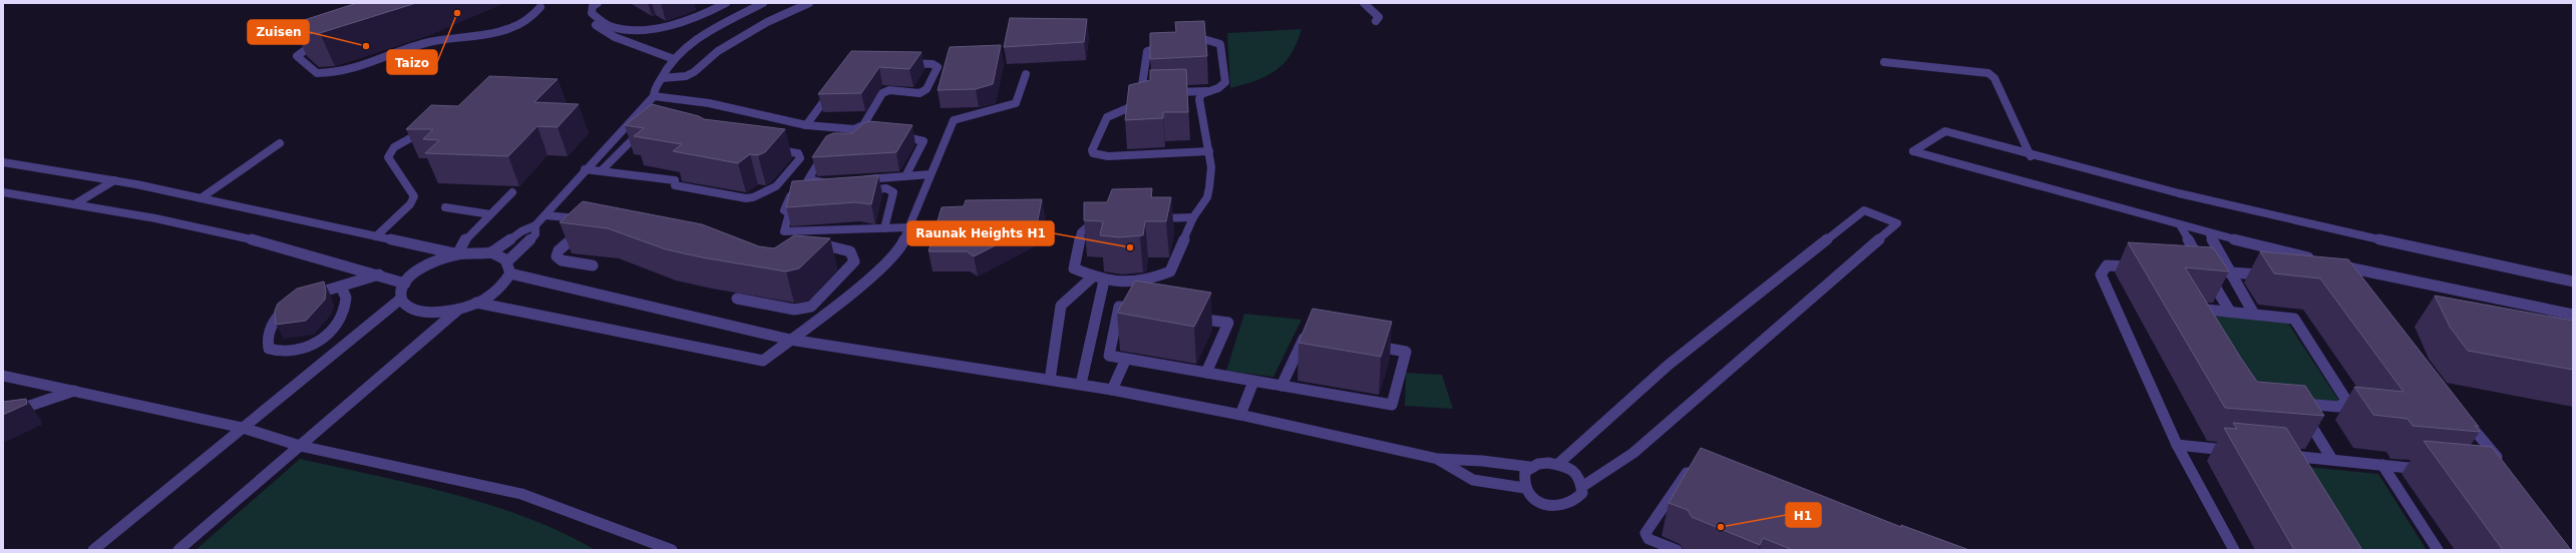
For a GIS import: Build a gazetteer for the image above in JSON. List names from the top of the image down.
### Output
{
  "places": [
    "Taizo",
    "Zuisen",
    "Raunak Heights H1",
    "H1"
  ]
}
